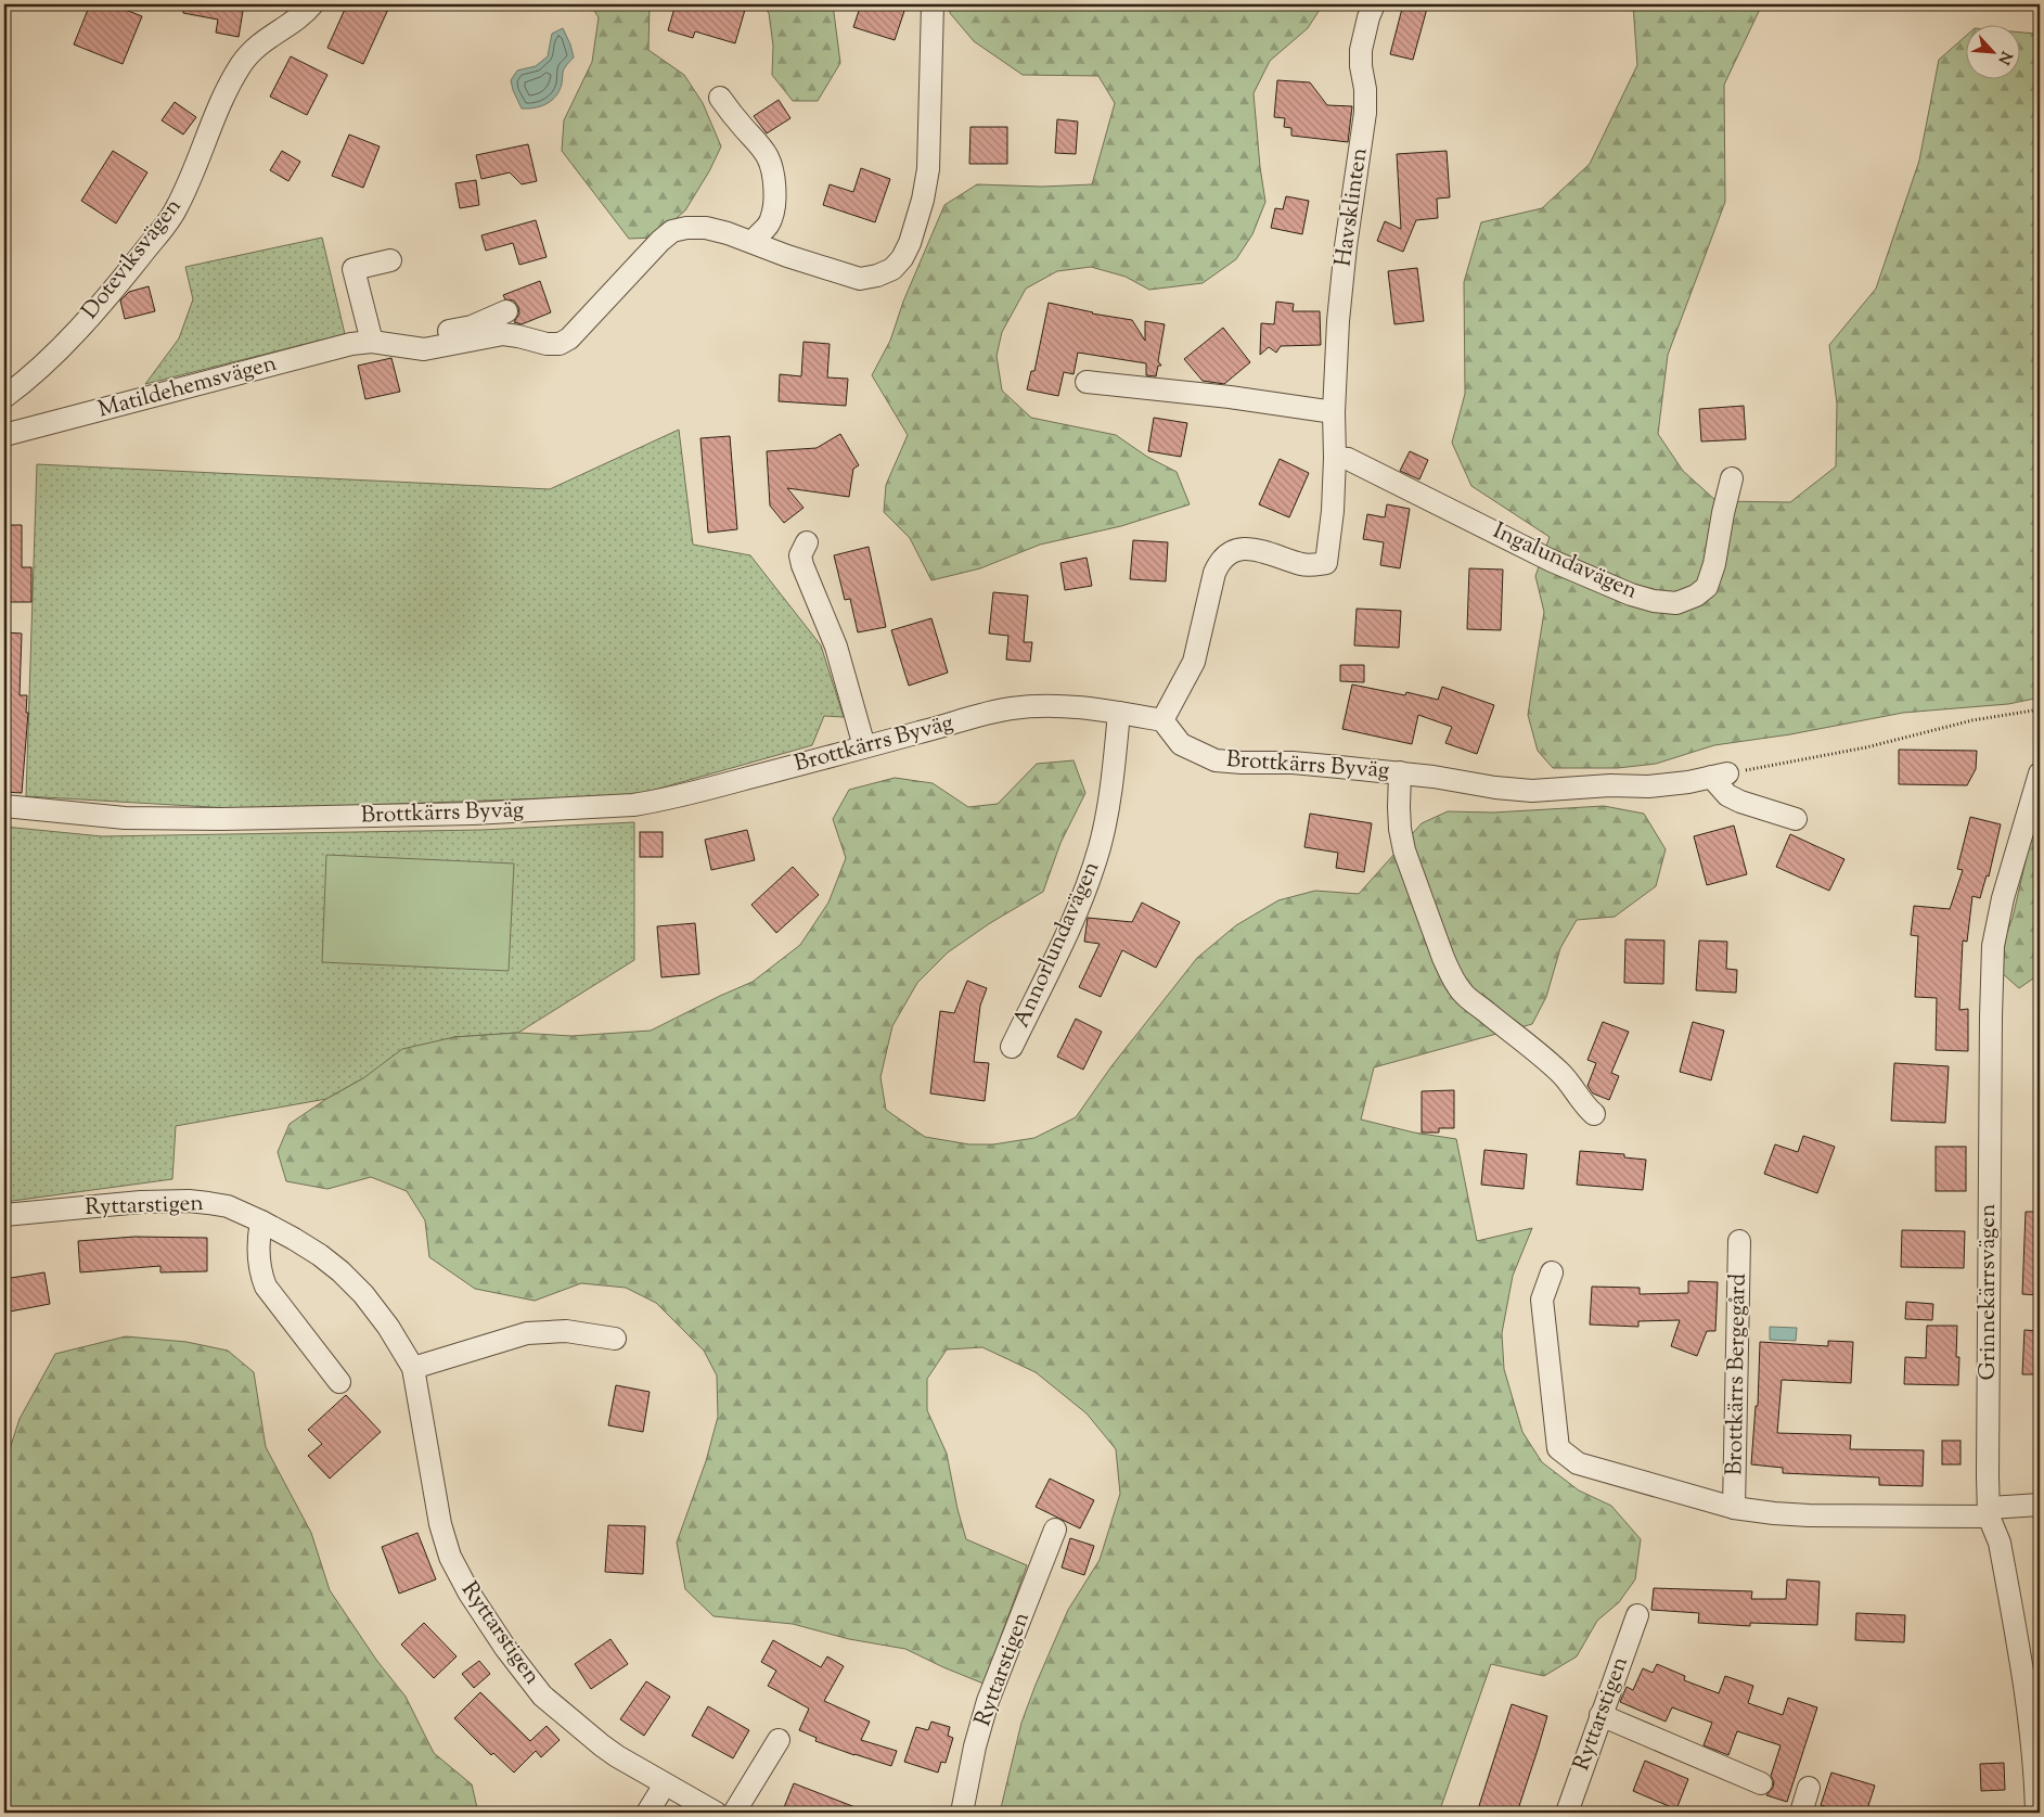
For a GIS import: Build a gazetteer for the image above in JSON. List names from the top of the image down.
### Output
{
  "streets": {
    "street": [
      "Havsklinten",
      "Doteviksvägen",
      "Matildehemsvägen",
      "Ingalundavägen",
      "Brottkärrs Byväg",
      "Annorlundavägen",
      "Ryttarstigen",
      "Grinnekärrsvägen",
      "Brottkärrs Bergegård"
    ]
  },
  "crossings": [
    ["Havsklinten", "Ingalundavägen"],
    ["Havsklinten", "Brottkärrs Byväg"],
    ["Brottkärrs Byväg", "Annorlundavägen"],
    ["Grinnekärrsvägen", "Brottkärrs Bergegård"]
  ],
  "north": "bottom right"
}
